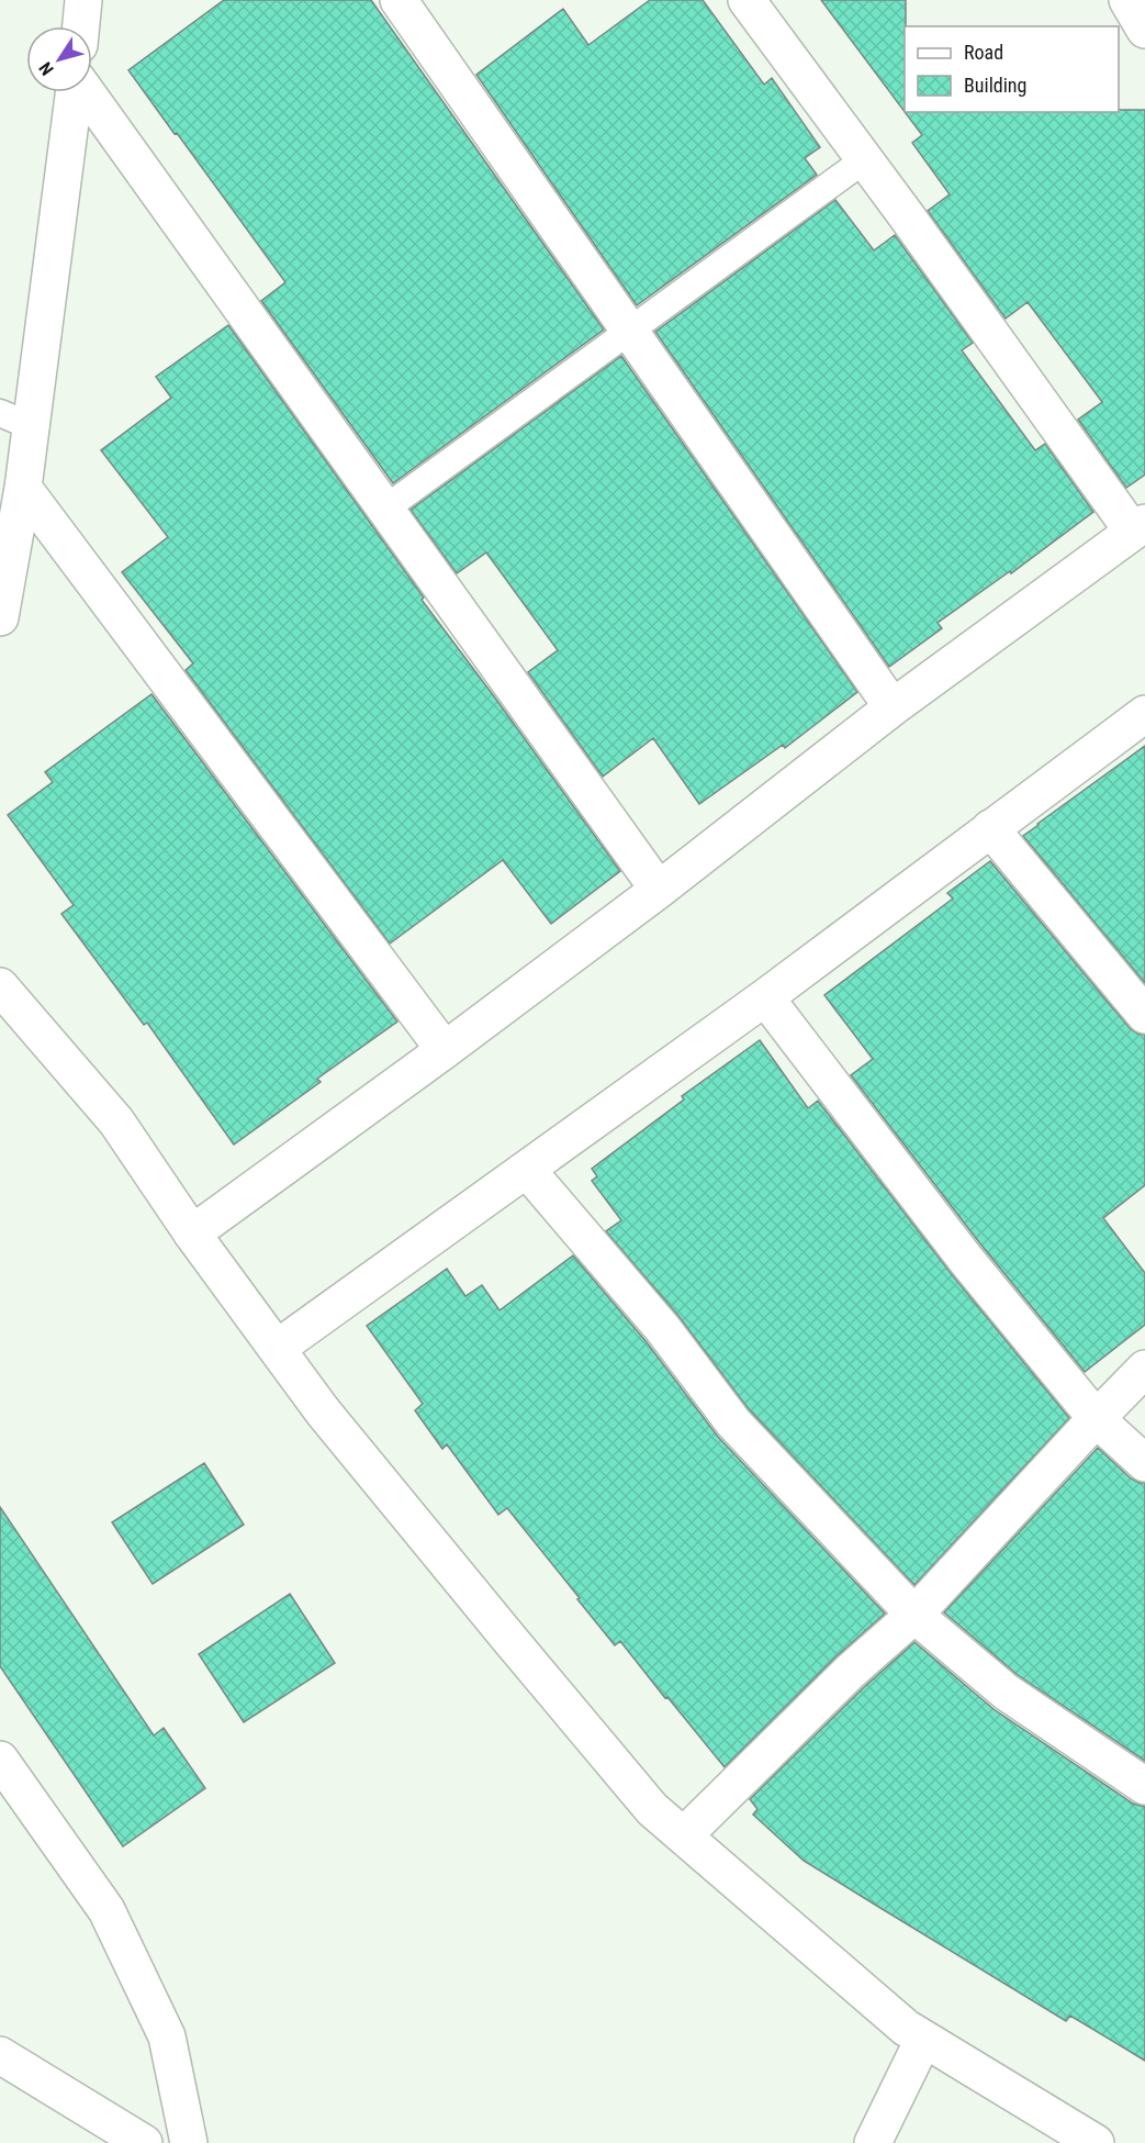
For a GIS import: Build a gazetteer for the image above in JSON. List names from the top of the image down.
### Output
{
  "legend": ["Road", "Building"],
  "north": "bottom left"
}
